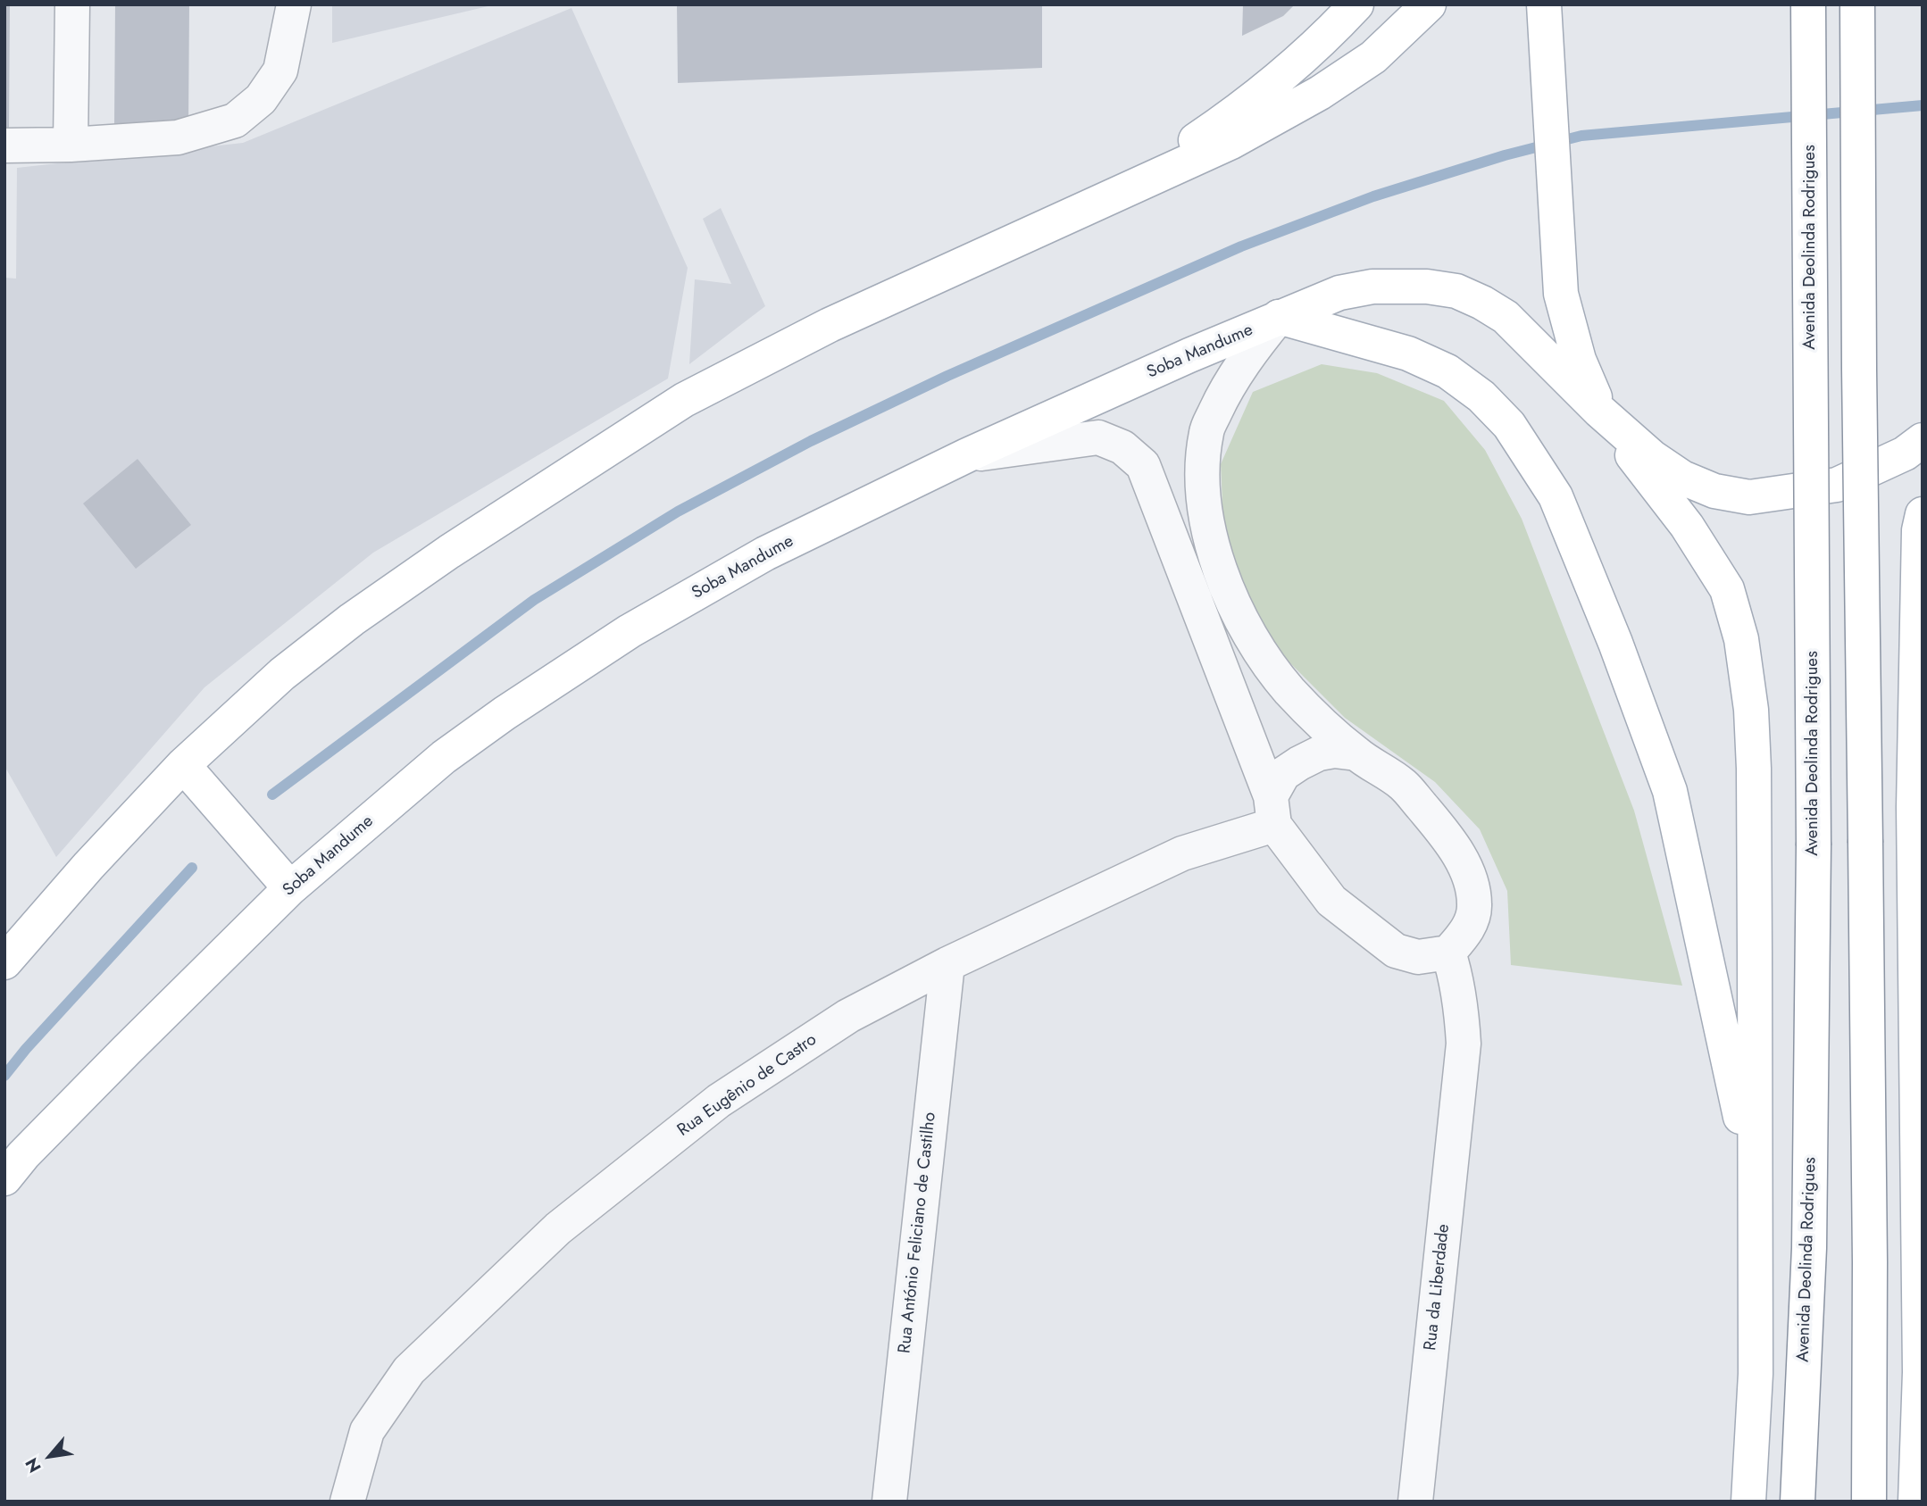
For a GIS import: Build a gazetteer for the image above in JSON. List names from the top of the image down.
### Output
{
  "streets": {
    "main road": ["Avenida Deolinda Rodrigues", "Soba Mandume"],
    "street": ["Rua Eugênio de Castro", "Rua António Feliciano de Castilho", "Rua da Liberdade"]
  },
  "crossings": [
    ["Rua Eugênio de Castro", "Rua António Feliciano de Castilho"]
  ],
  "north": "bottom left"
}
